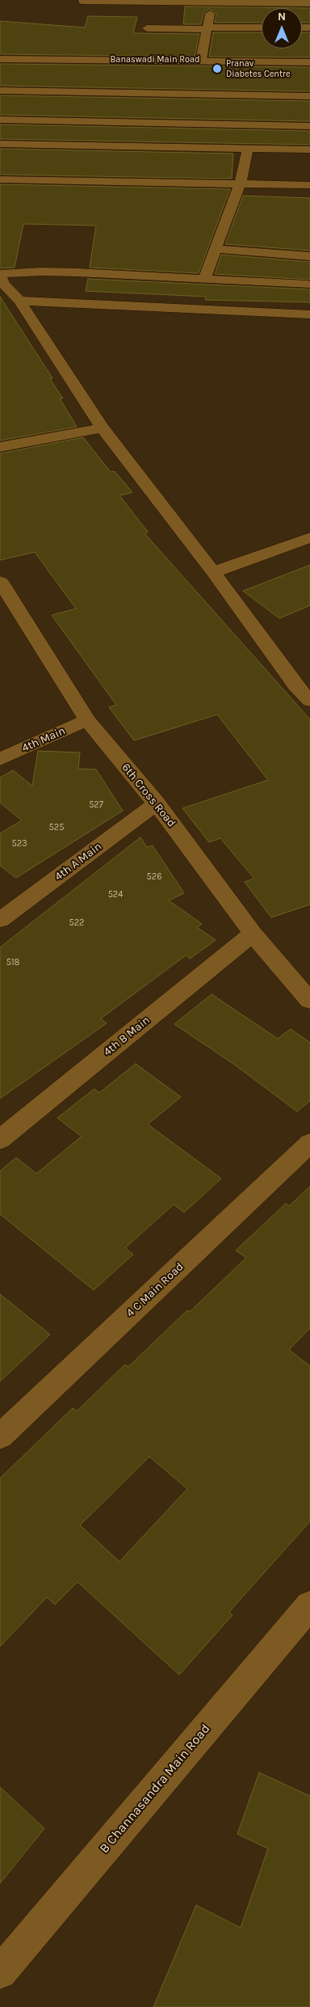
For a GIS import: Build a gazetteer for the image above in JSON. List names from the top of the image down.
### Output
{
  "streets": {
    "street": [
      "Banaswadi Main Road",
      "4th Main",
      "6th Cross Road",
      "4th A Main",
      "4th B Main",
      "4 C Main Road",
      "B Channasandra Main Road"
    ]
  },
  "crossings": [
    ["4th Main", "6th Cross Road"],
    ["6th Cross Road", "4th A Main"],
    ["6th Cross Road", "4th B Main"]
  ],
  "places": ["Pranav Diabetes Centre"],
  "house_numbers": [
    "527",
    "525",
    "523",
    "526",
    "524",
    "522",
    "518"
  ],
  "north": "top"
}
